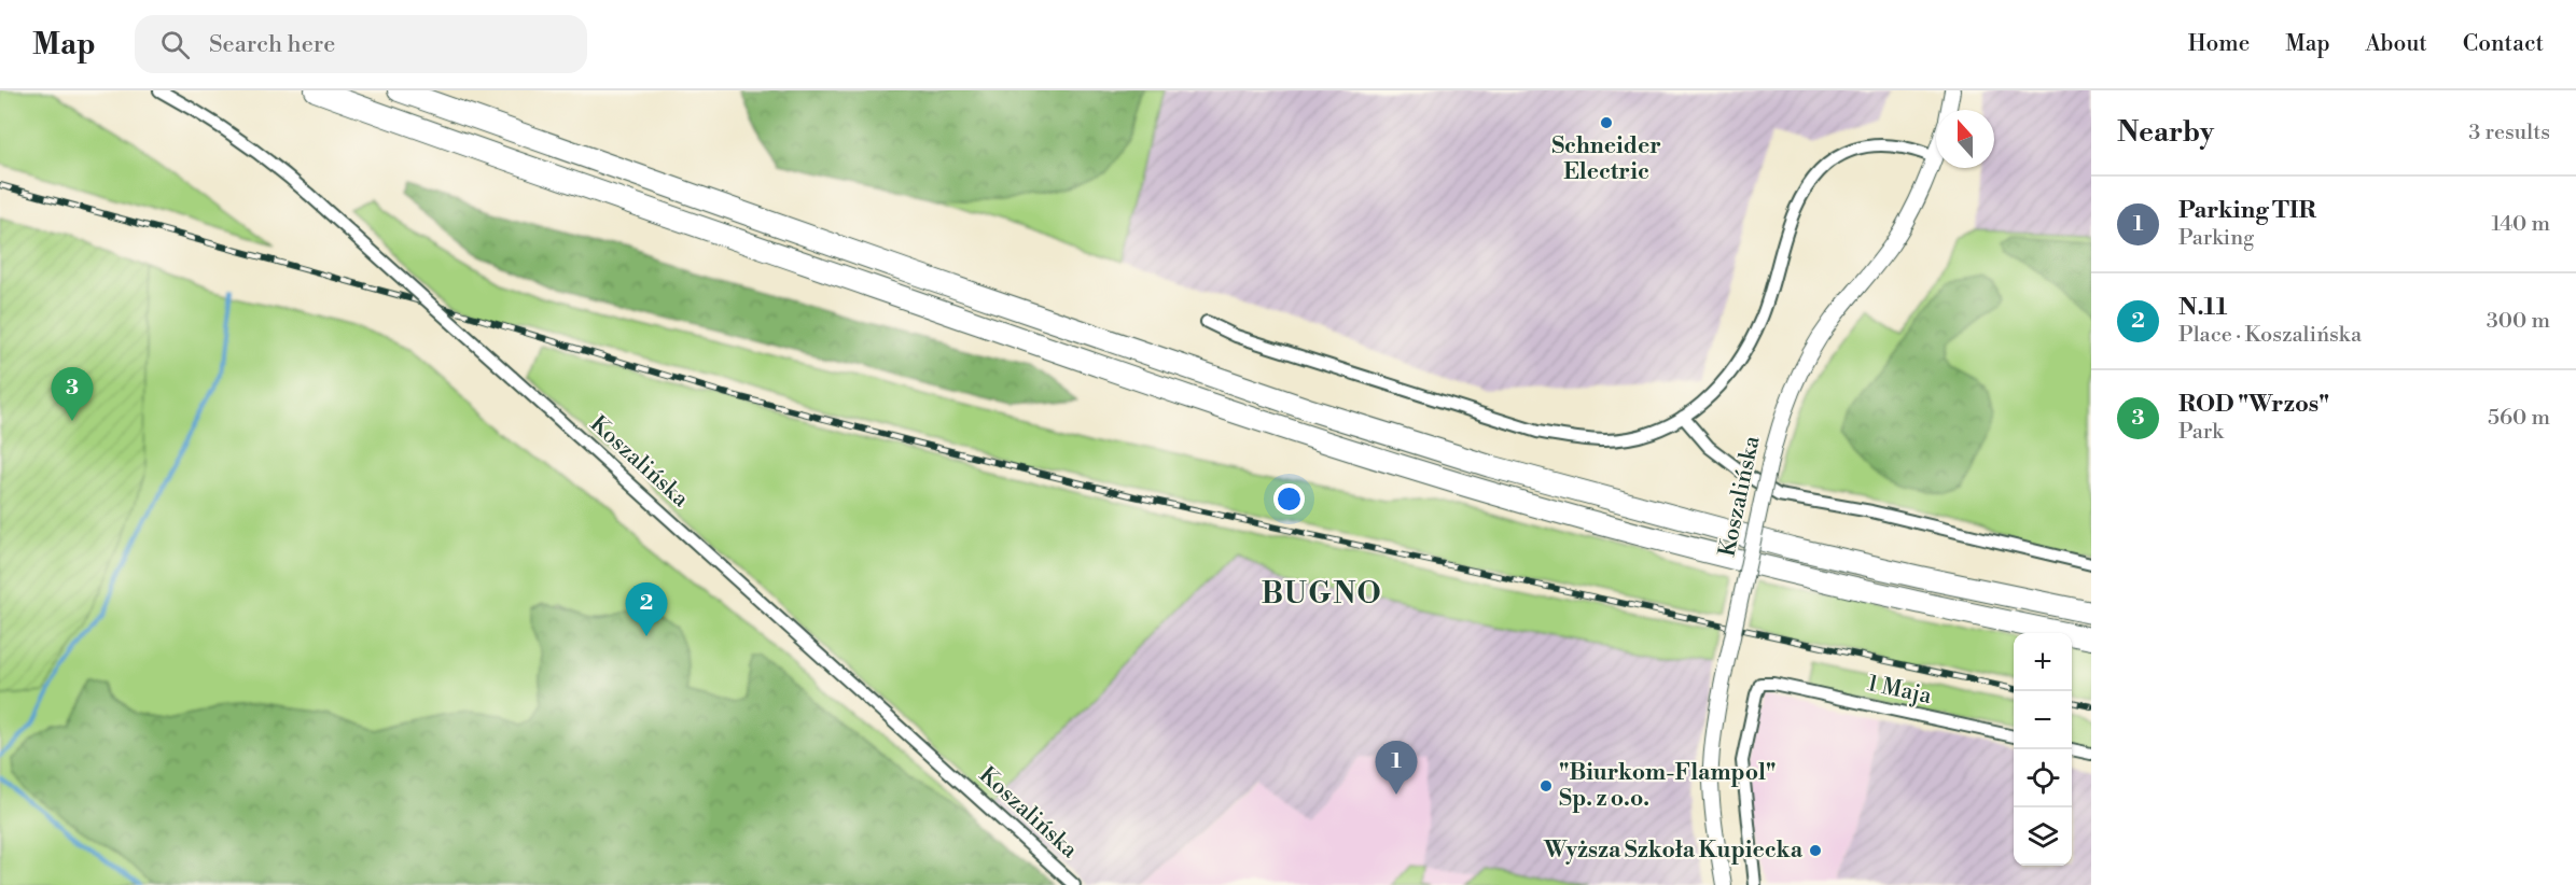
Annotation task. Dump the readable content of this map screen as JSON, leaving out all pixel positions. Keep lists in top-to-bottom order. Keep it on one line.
{"streets":{"street":["Koszalińska","1 Maja"]},"districts":["BUGNO"],"places":["Schneider Electric","\"Biurkom-Flampol\" Sp. z o.o.","Wyższa Szkoła Kupiecka"],"north":"top","page":{"header":"Map","search":"Search here","nav":["Home","Map","About","Contact"],"heading":["Nearby","3 results"],"list":[{"mark":"1","name":"Parking TIR","note":"Parking","value":"140 m"},{"mark":"2","name":"N.11","note":"Place · Koszalińska","value":"300 m"},{"mark":"3","name":"ROD \"Wrzos\"","note":"Park","value":"560 m"}],"pins":["3","2","1"],"map_buttons":["+","−"]}}
